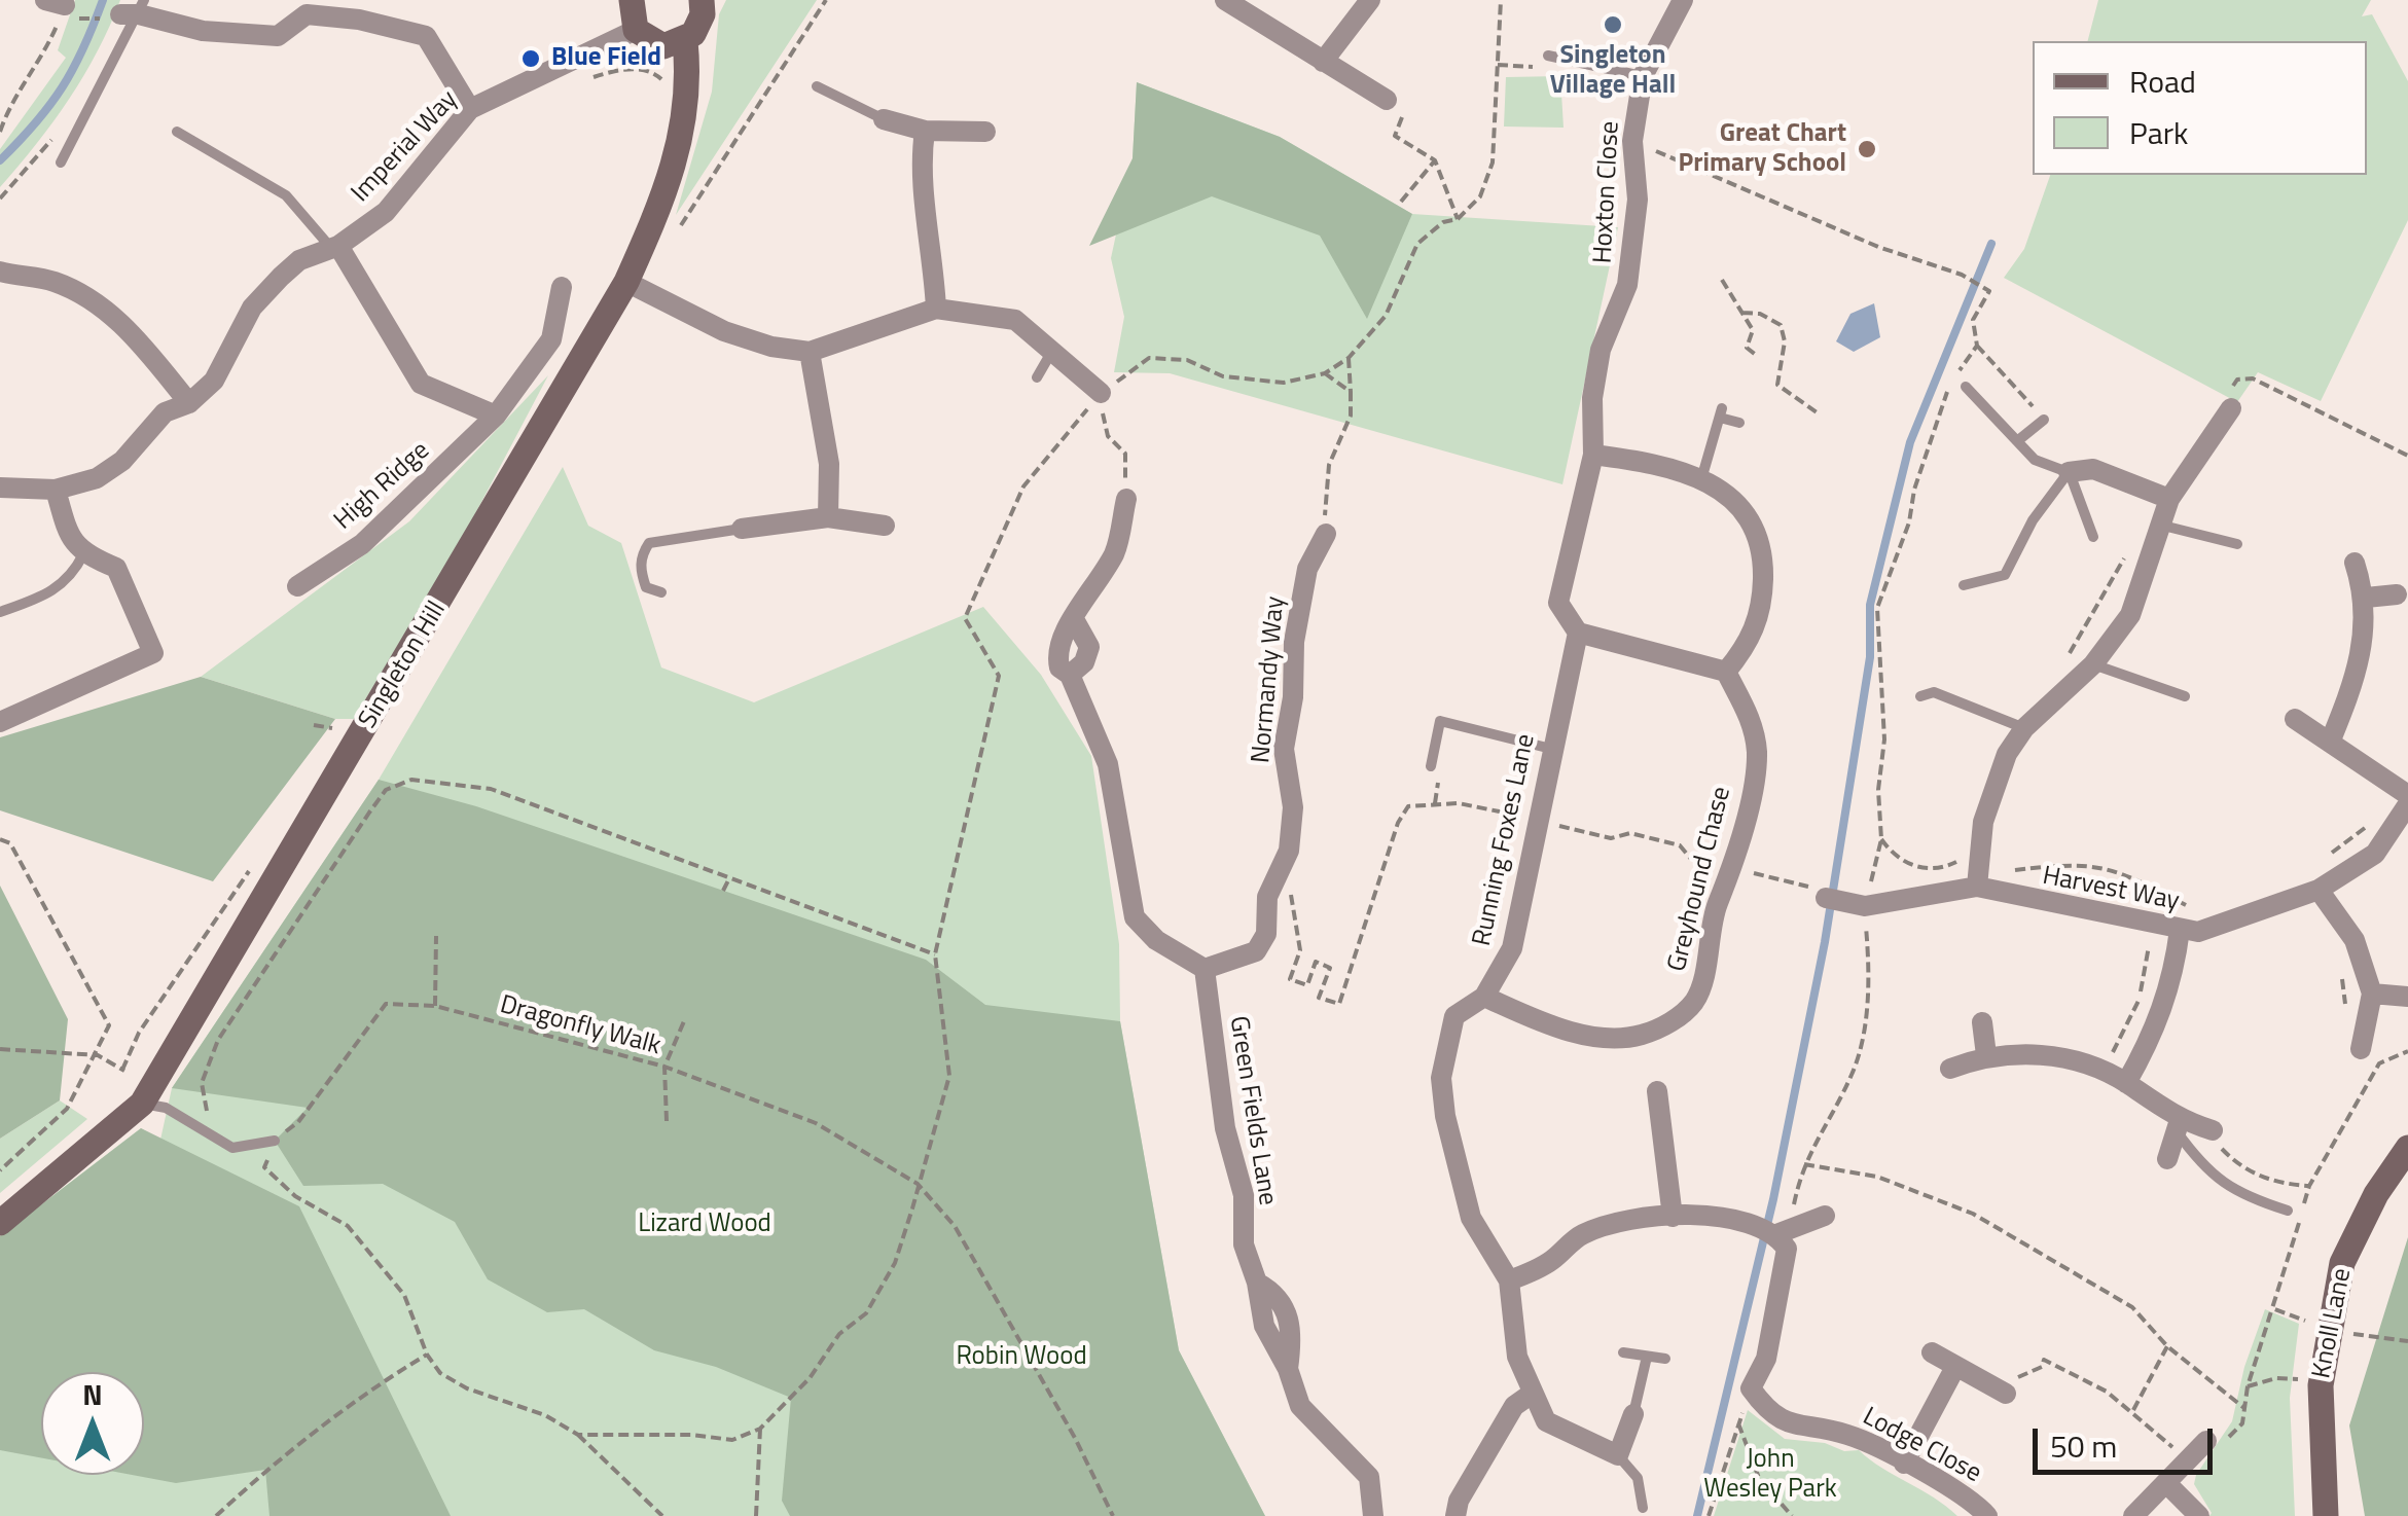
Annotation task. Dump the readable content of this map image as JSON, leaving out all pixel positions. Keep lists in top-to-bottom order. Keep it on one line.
{"streets":{"street":["Imperial Way","Hoxton Close","High Ridge","Singleton Hill","Normandy Way","Running Foxes Lane","Greyhound Chase","Harvest Way","Green Fields Lane","Knoll Lane","Lodge Close"],"path":["Dragonfly Walk"]},"crossings":[["Hoxton Close","Running Foxes Lane"],["Hoxton Close","Greyhound Chase"],["Normandy Way","Green Fields Lane"],["Running Foxes Lane","Greyhound Chase"]],"parks":["Lizard Wood","Robin Wood","John Wesley Park"],"places":["Singleton Village Hall","Blue Field","Great Chart Primary School"],"legend":["Road","Park"],"scale_bar":"50 m","north":"top"}
